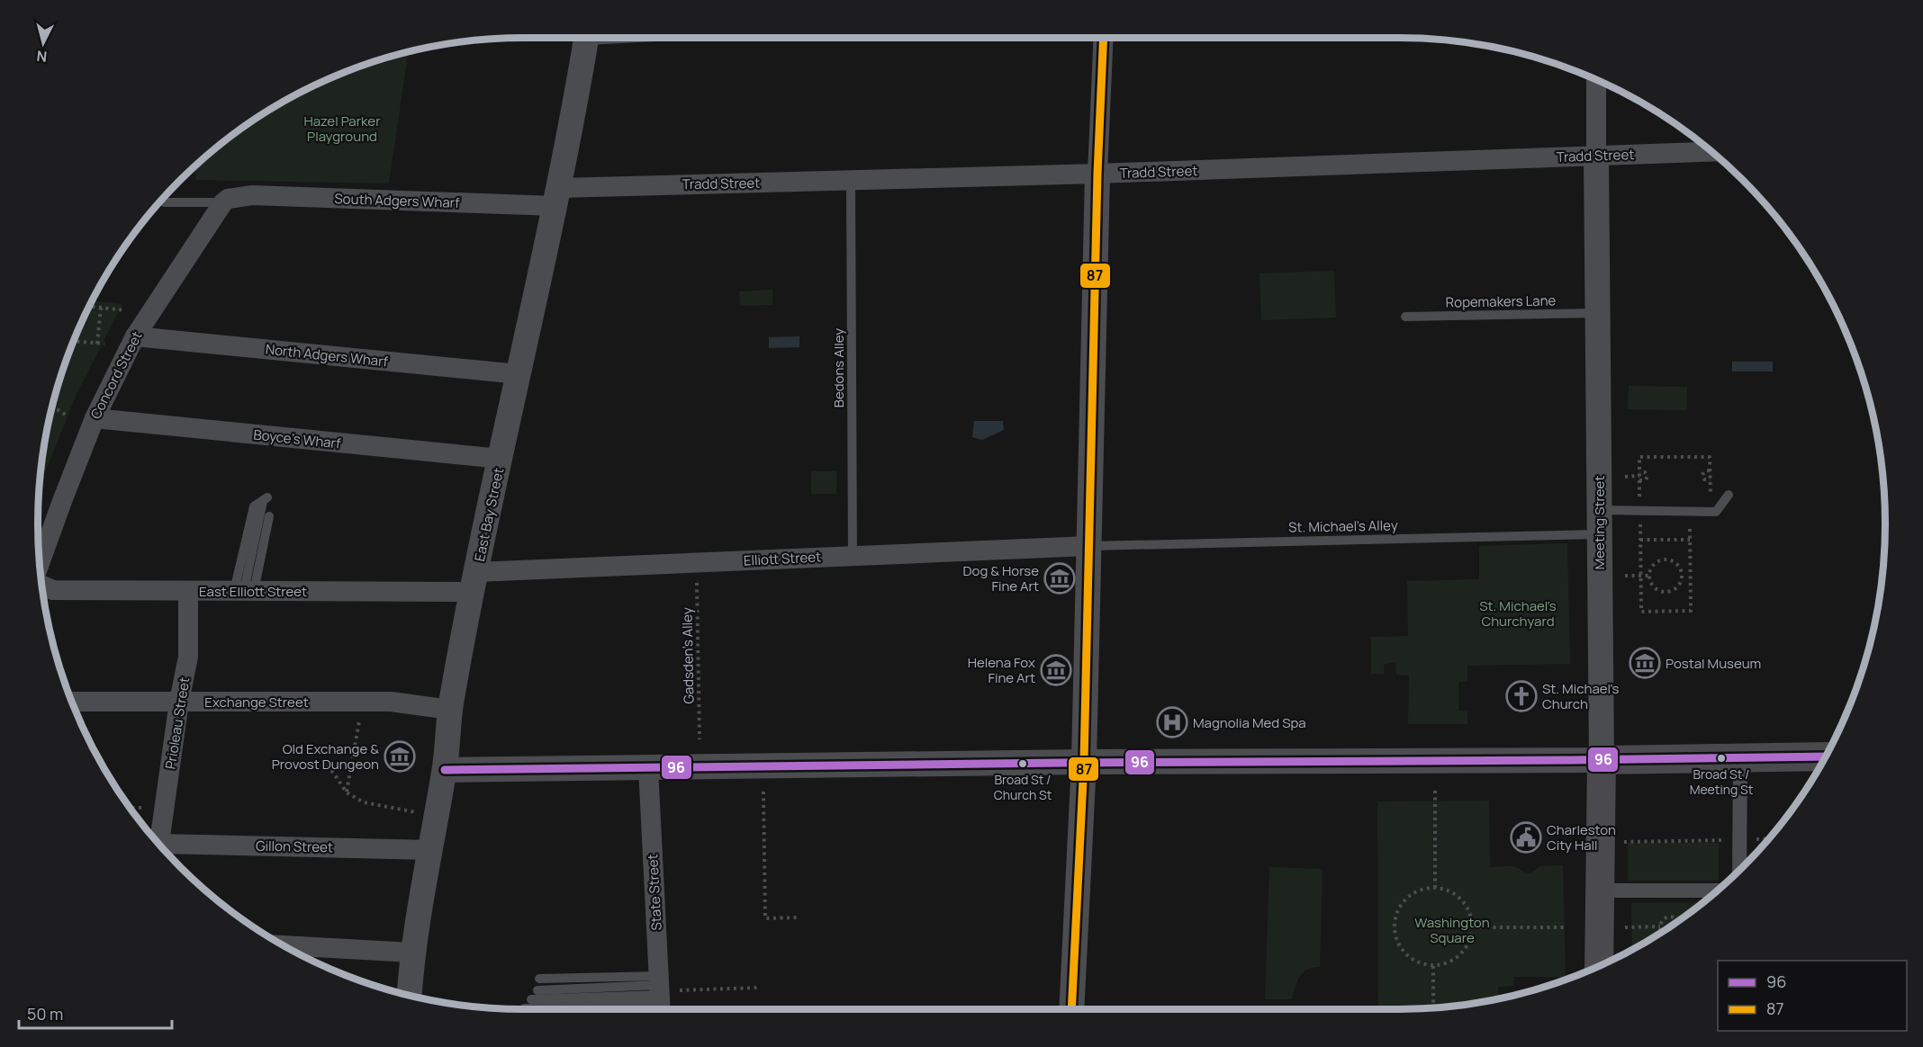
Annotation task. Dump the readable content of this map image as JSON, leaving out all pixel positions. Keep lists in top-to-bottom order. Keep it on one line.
{"streets":{"main road":["Meeting Street"],"street":["Tradd Street","South Adgers Wharf","North Adgers Wharf","Concord Street","Boyce's Wharf","East Bay Street","Elliott Street","East Elliott Street","Exchange Street","Prioleau Street","Gillon Street","State Street"],"lane":["Ropemakers Lane","Bedons Alley","St. Michael's Alley"],"path":["Gadsden's Alley"]},"crossings":[["Tradd Street","South Adgers Wharf"],["Tradd Street","Bedons Alley"],["Tradd Street","East Bay Street"],["Tradd Street","Meeting Street"],["South Adgers Wharf","Concord Street"],["South Adgers Wharf","East Bay Street"],["Ropemakers Lane","Meeting Street"],["North Adgers Wharf","Concord Street"],["North Adgers Wharf","East Bay Street"],["Bedons Alley","Elliott Street"],["Concord Street","Boyce's Wharf"],["Boyce's Wharf","East Bay Street"],["East Bay Street","Elliott Street"],["East Bay Street","East Elliott Street"],["East Bay Street","Exchange Street"],["East Bay Street","Gillon Street"],["Meeting Street","St. Michael's Alley"],["St. Michael's Alley","Elliott Street"],["Elliott Street","East Elliott Street"],["East Elliott Street","Prioleau Street"],["Exchange Street","Prioleau Street"]],"parks":["Hazel Parker Playground","St. Michael's Churchyard","Washington Square"],"places":{"museum":["Dog & Horse Fine Art","Postal Museum","Helena Fox Fine Art","Old Exchange & Provost Dungeon"],"church":["St. Michael's Church"],"hospital":["Magnolia Med Spa"],"other":["Broad St / Meeting St","Broad St / Church St"],"public building":["Charleston City Hall"]},"lines":["transit line 87","transit line 96"],"legend":["96","87"],"scale_bar":"50 m","north":"bottom"}
